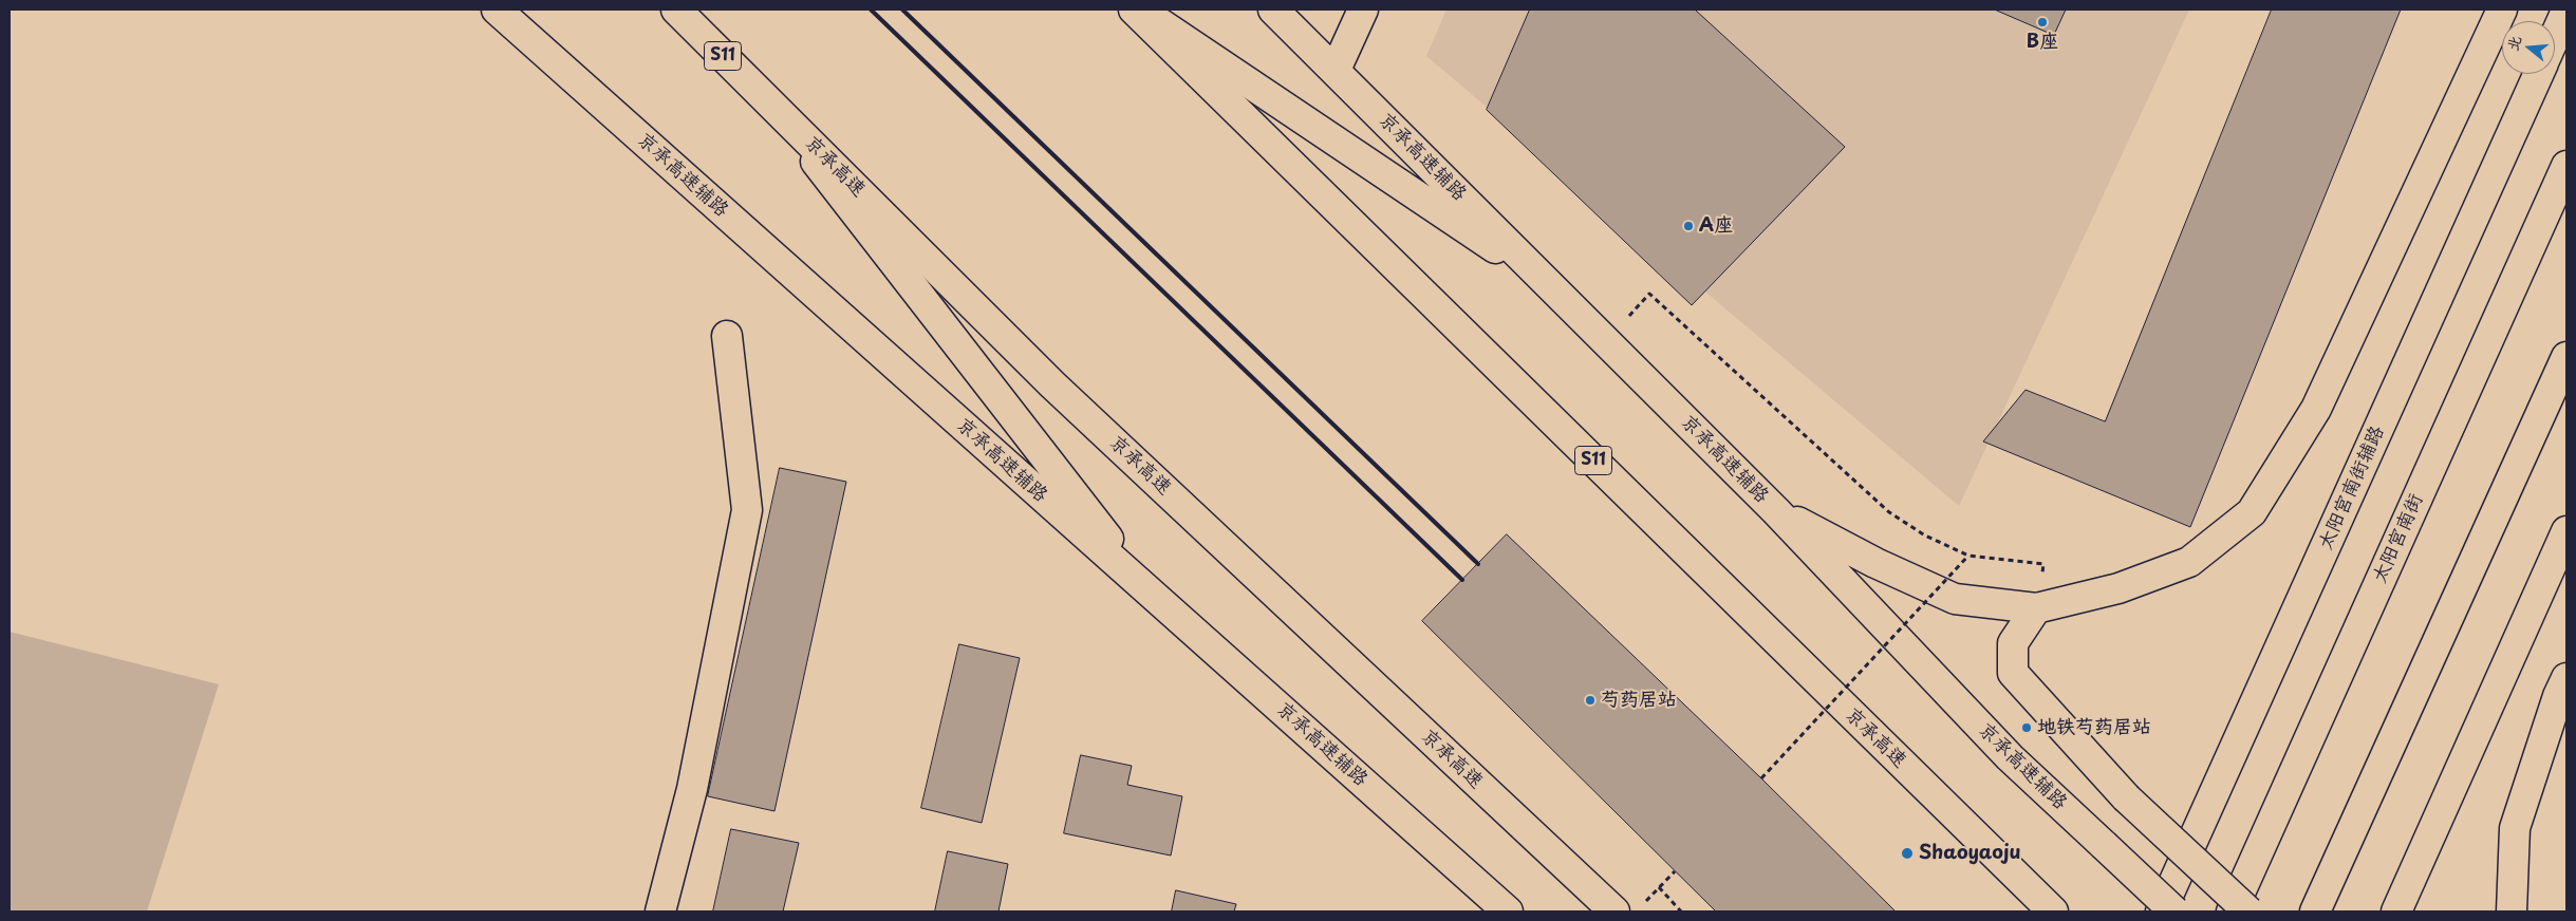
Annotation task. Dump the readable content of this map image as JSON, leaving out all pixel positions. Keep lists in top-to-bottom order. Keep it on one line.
{"streets":{"main road":["S11","京承高速辅路","京承高速","太阳宫南街辅路","太阳宫南街"]},"places":["B座","A座","芍药居站","地铁芍药居站","Shaoyaoju"],"north":"left"}
